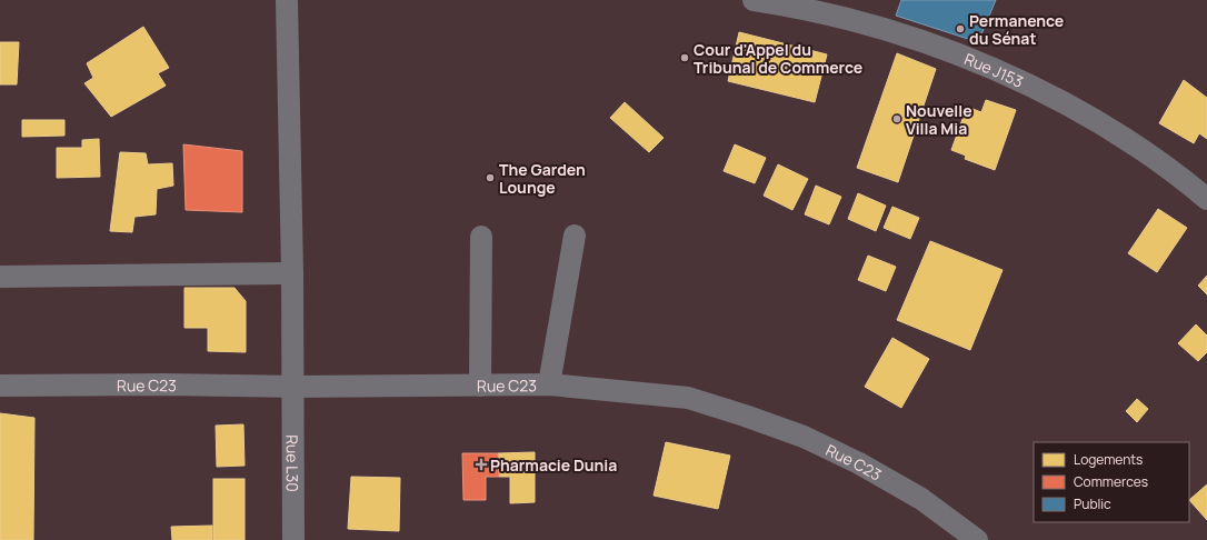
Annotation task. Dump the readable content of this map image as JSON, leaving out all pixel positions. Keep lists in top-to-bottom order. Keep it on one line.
{"streets":{"street":["Rue J153","Rue C23","Rue L30"]},"crossings":[["Rue C23","Rue L30"]],"places":{"other":["Permanence du Sénat","Cour d'Appel du Tribunal de Commerce","Nouvelle Villa Mia","The Garden Lounge"],"health":["Pharmacie Dunia"]},"legend":["Logements","Commerces","Public"]}
